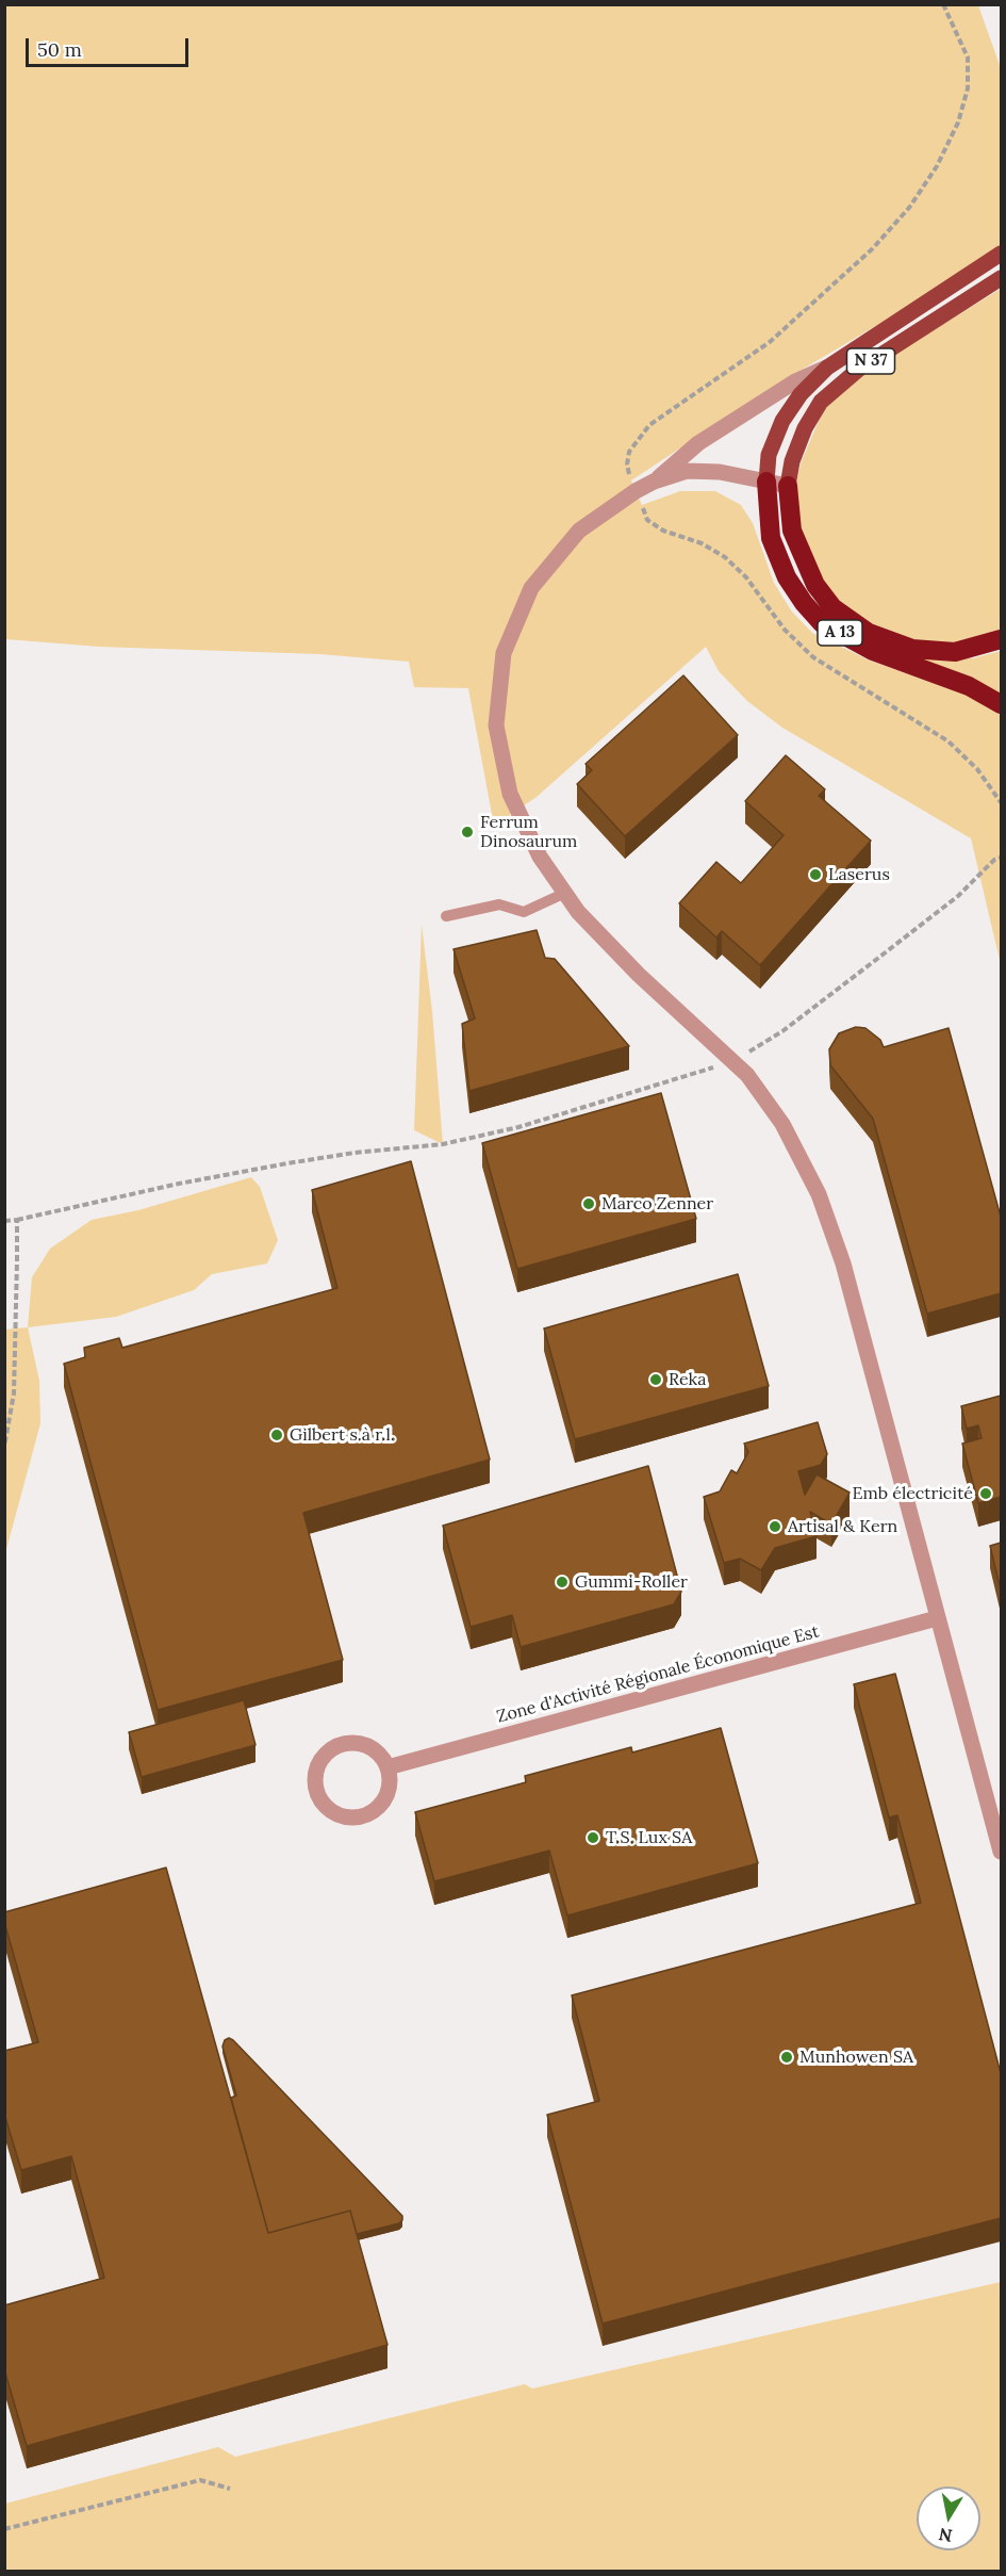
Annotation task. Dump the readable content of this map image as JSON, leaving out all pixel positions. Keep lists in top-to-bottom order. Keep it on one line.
{"streets":{"highway":["A 13"],"main road":["N 37"],"street":["Zone d'Activité Régionale Économique Est"]},"crossings":[["N 37","A 13"]],"places":["Ferrum Dinosaurum","Laserus","Marco Zenner","Reka","Gilbert s.à r.l.","Emb électricité","Artisal & Kern","Gummi-Roller","T.S. Lux SA","Munhowen SA"],"scale_bar":"50 m","north":"bottom"}
